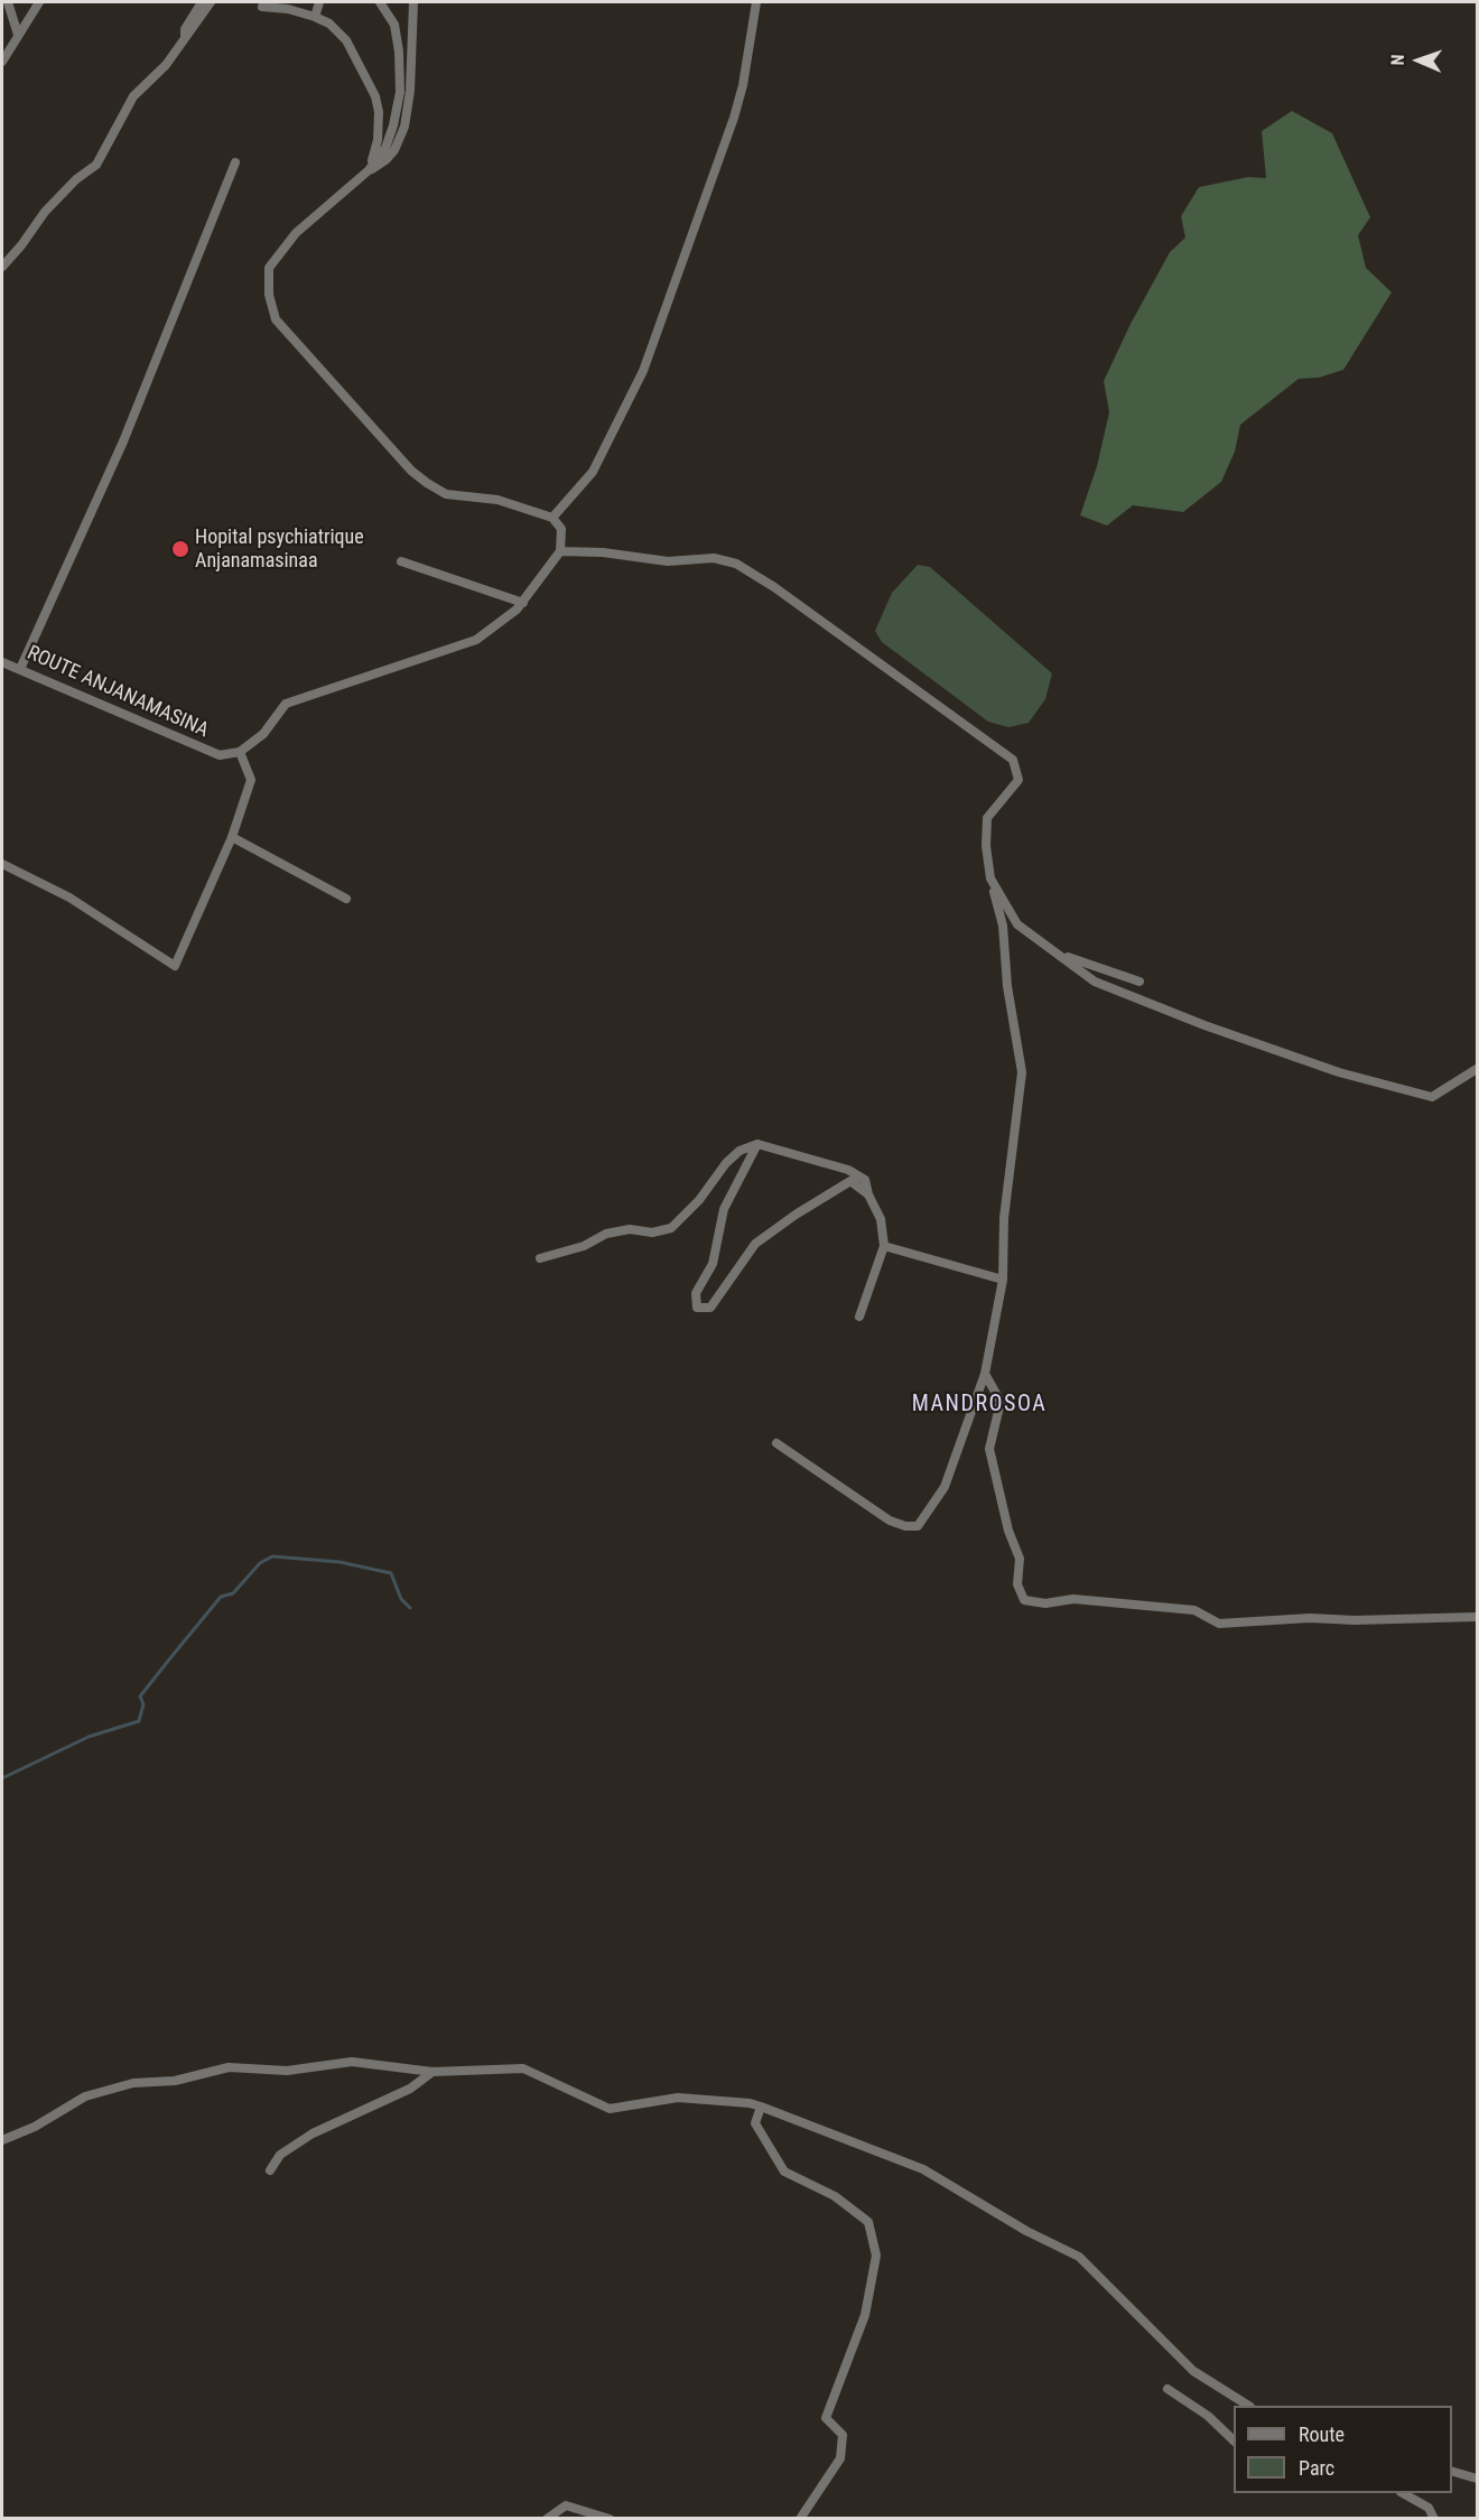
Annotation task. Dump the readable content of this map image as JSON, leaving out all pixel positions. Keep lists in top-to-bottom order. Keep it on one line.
{"streets":{"street":["ROUTE ANJANAMASINA"]},"districts":["MANDROSOA"],"places":["Hopital psychiatrique Anjanamasinaa"],"legend":["Route","Parc"],"north":"left"}
